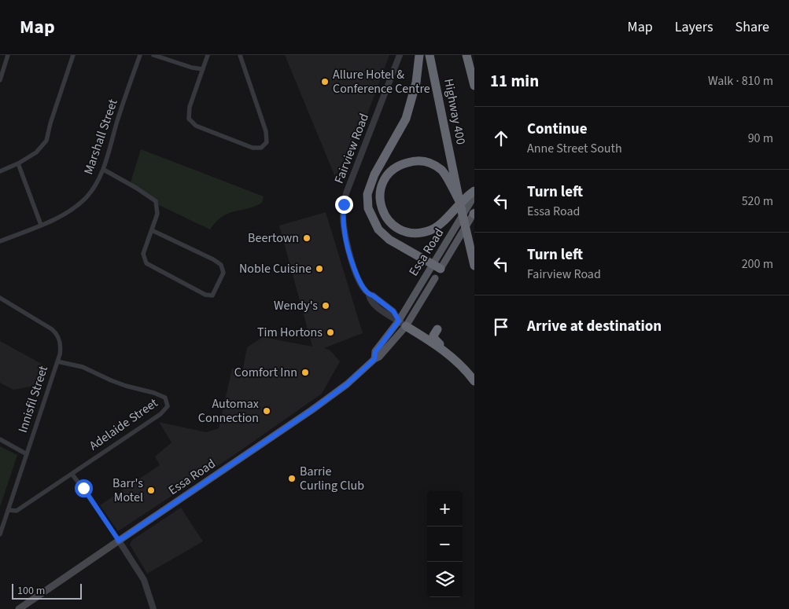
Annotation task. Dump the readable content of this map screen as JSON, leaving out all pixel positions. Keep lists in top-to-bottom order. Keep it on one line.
{"streets":{"highway":["Highway 400"],"main road":["Essa Road"],"street":["Marshall Street","Fairview Road","Innisfil Street","Adelaide Street"]},"crossings":[["Fairview Road","Essa Road"],["Innisfil Street","Adelaide Street"]],"places":["Allure Hotel & Conference Centre","Beertown","Noble Cuisine","Wendy's","Tim Hortons","Comfort Inn","Automax Connection","Barrie Curling Club","Barr's Motel"],"scale_bar":"100 m","page":{"header":"Map","nav":["Map","Layers","Share"],"heading":["11 min","Walk · 810 m"],"list":[["Continue","Anne Street South","90 m"],["Turn left","Essa Road","520 m"],["Turn left","Fairview Road","200 m"],"Arrive at destination"],"map_buttons":["+","−"],"scale":"100 m"}}
